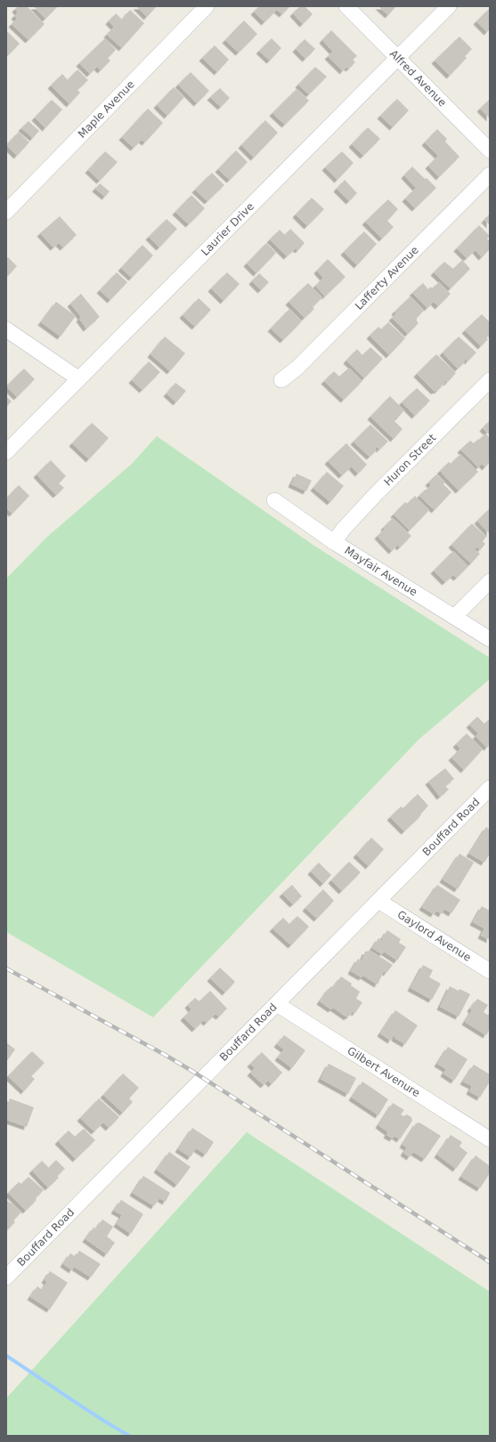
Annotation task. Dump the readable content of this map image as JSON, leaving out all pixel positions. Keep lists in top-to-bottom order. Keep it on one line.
{"streets":{"street":["Alfred Avenue","Maple Avenue","Laurier Drive","Lafferty Avenue","Huron Street","Mayfair Avenue","Bouffard Road","Gaylord Avenue","Gilbert Avenure"]},"crossings":[["Alfred Avenue","Laurier Drive"],["Huron Street","Mayfair Avenue"],["Bouffard Road","Gaylord Avenue"],["Bouffard Road","Gilbert Avenure"]]}
